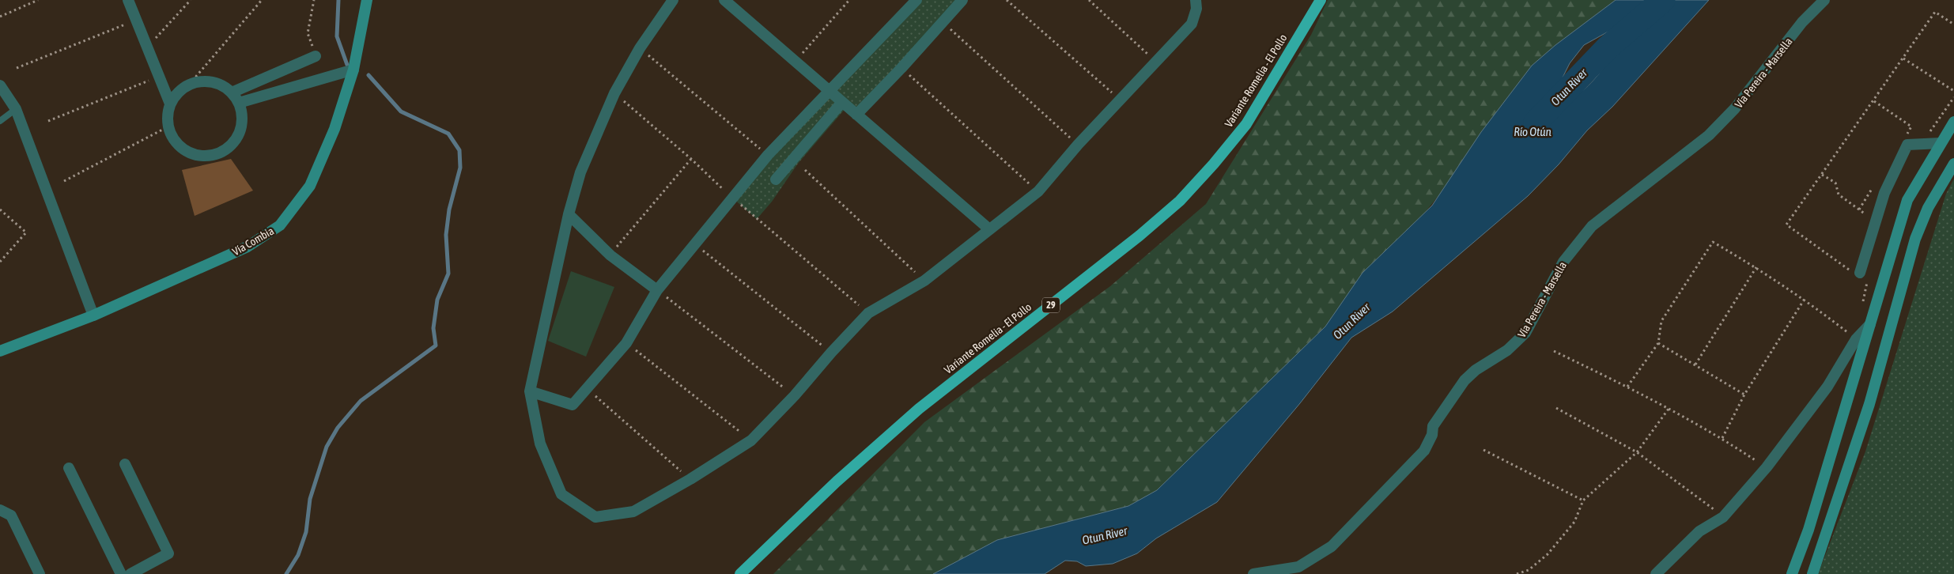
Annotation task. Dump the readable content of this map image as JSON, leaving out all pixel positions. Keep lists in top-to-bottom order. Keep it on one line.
{"streets":{"highway":["Variante Romelia - El Pollo","29"],"main road":["Vía Combia"],"street":["Vía Pereira - Marsella"]},"water":["Otun River","Río Otún"]}
